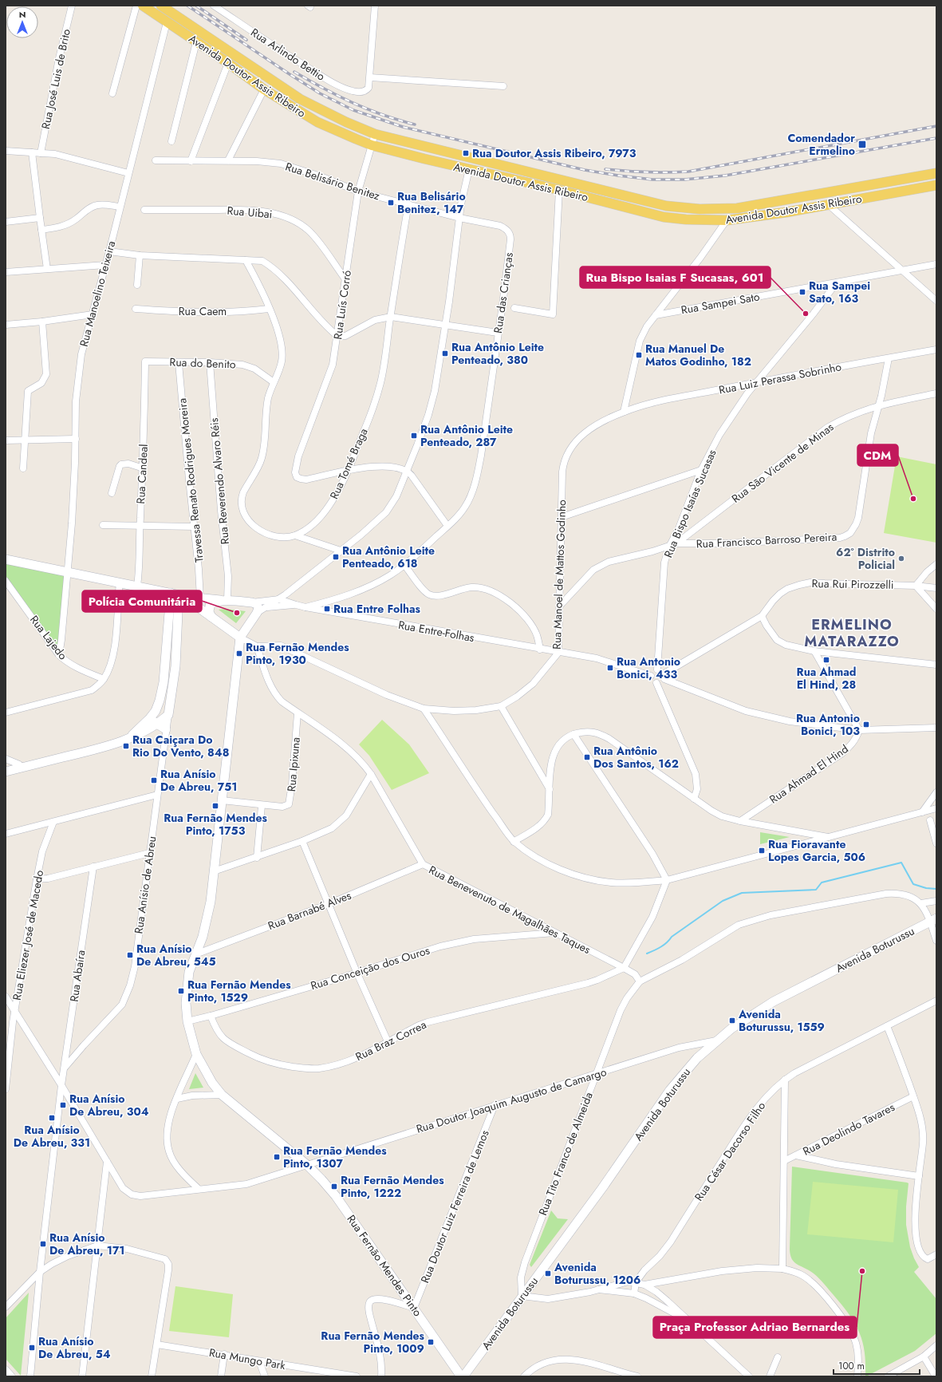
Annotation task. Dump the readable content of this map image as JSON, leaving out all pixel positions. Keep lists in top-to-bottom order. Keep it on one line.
{"streets":{"main road":["Avenida Doutor Assis Ribeiro"],"street":["Rua Arlindo Bettio","Rua José Luis de Brito","Rua Belisário Benitez","Rua Uibai","Rua das Crianças","Rua Manoelino Teixeira","Rua Sampei Sato","Rua Luís Corró","Rua Caem","Rua do Benito","Rua Luiz Perassa Sobrinho","Rua São Vicente de Minas","Rua Tomé Braga","Rua Candeal","Travessa Renato Rodrigues Moreira","Rua Reverendo Alvaro Réis","Rua Bispo Isaías Sucasas","Rua Francisco Barroso Pereira","Rua Manoel de Mattos Godinho","Rua Rui Pirozzelli","Rua Entre-Folhas","Rua Lajedo","Rua Ipixuna","Rua Ahmad El Hind","Rua Anísio de Abreu","Rua Benevenuto de Magalhães Taques","Rua Barnabé Alves","Rua Eliezer José de Macedo","Avenida Boturussu","Rua Conceição dos Ouros","Rua Abaíra","Rua Braz Correa","Rua Doutor Joaquim Augusto de Camargo","Rua Deolindo Tavares","Rua César Dacorso Filho","Rua Tito Franco de Almeida","Rua Doutor Luiz Ferreira de Lemos","Rua Fernão Mendes Pinto","Rua Mungo Park"]},"crossings":[["Avenida Doutor Assis Ribeiro","Rua Manoelino Teixeira"],["Avenida Doutor Assis Ribeiro","Rua Luís Corró"],["Rua Belisário Benitez","Rua das Crianças"],["Rua Belisário Benitez","Rua Luís Corró"],["Rua Belisário Benitez","Rua Tomé Braga"],["Rua Uibai","Rua Luís Corró"],["Rua das Crianças","Rua Entre-Folhas"],["Rua Manoelino Teixeira","Rua Lajedo"],["Rua Sampei Sato","Rua Bispo Isaías Sucasas"],["Rua Luís Corró","Rua Tomé Braga"],["Rua do Benito","Rua Candeal"],["Rua do Benito","Travessa Renato Rodrigues Moreira"],["Rua do Benito","Rua Reverendo Alvaro Réis"],["Rua Luiz Perassa Sobrinho","Rua Bispo Isaías Sucasas"],["Rua Luiz Perassa Sobrinho","Rua Francisco Barroso Pereira"],["Rua Luiz Perassa Sobrinho","Rua Manoel de Mattos Godinho"],["Rua São Vicente de Minas","Rua Bispo Isaías Sucasas"],["Rua São Vicente de Minas","Rua Francisco Barroso Pereira"],["Rua Bispo Isaías Sucasas","Rua Francisco Barroso Pereira"],["Rua Bispo Isaías Sucasas","Rua Entre-Folhas"],["Rua Francisco Barroso Pereira","Rua Manoel de Mattos Godinho"],["Rua Manoel de Mattos Godinho","Rua Entre-Folhas"],["Rua Manoel de Mattos Godinho","Rua Benevenuto de Magalhães Taques"],["Rua Manoel de Mattos Godinho","Rua Fernão Mendes Pinto"],["Rua Ipixuna","Rua Benevenuto de Magalhães Taques"],["Rua Ipixuna","Rua Fernão Mendes Pinto"],["Rua Anísio de Abreu","Rua Abaíra"],["Rua Benevenuto de Magalhães Taques","Rua Barnabé Alves"],["Rua Benevenuto de Magalhães Taques","Rua Conceição dos Ouros"],["Rua Benevenuto de Magalhães Taques","Rua Braz Correa"],["Rua Benevenuto de Magalhães Taques","Rua Tito Franco de Almeida"],["Rua Barnabé Alves","Rua Fernão Mendes Pinto"],["Rua Eliezer José de Macedo","Rua Doutor Joaquim Augusto de Camargo"],["Avenida Boturussu","Rua Doutor Joaquim Augusto de Camargo"],["Avenida Boturussu","Rua Tito Franco de Almeida"],["Rua Conceição dos Ouros","Rua Braz Correa"],["Rua Conceição dos Ouros","Rua Fernão Mendes Pinto"],["Rua Abaíra","Rua Doutor Joaquim Augusto de Camargo"],["Rua Doutor Joaquim Augusto de Camargo","Rua Tito Franco de Almeida"],["Rua Doutor Joaquim Augusto de Camargo","Rua Doutor Luiz Ferreira de Lemos"],["Rua Doutor Joaquim Augusto de Camargo","Rua Fernão Mendes Pinto"],["Rua Doutor Luiz Ferreira de Lemos","Rua Fernão Mendes Pinto"]],"districts":["ERMELINO MATARAZZO"],"places":{"transit":["Comendador Ermelino","Rua Doutor Assis Ribeiro, 7973","Rua Belisário Benitez, 147","Rua Sampei Sato, 163","Rua Antônio Leite Penteado, 380","Rua Manuel De Matos Godinho, 182","Rua Antônio Leite Penteado, 287","Rua Antônio Leite Penteado, 618","Rua Entre Folhas","Rua Fernão Mendes Pinto, 1930","Rua Ahmad El Hind, 28","Rua Antonio Bonici, 433","Rua Antonio Bonici, 103","Rua Caiçara Do Rio Do Vento, 848","Rua Antônio Dos Santos, 162","Rua Anísio De Abreu, 751","Rua Fernão Mendes Pinto, 1753","Rua Fioravante Lopes Garcia, 506","Rua Anísio De Abreu, 545","Rua Fernão Mendes Pinto, 1529","Avenida Boturussu, 1559","Rua Anísio De Abreu, 304","Rua Anísio De Abreu, 331","Rua Fernão Mendes Pinto, 1307","Rua Fernão Mendes Pinto, 1222","Rua Anísio De Abreu, 171","Avenida Boturussu, 1206","Rua Fernão Mendes Pinto, 1009","Rua Anísio De Abreu, 54"],"other":["Rua Bispo Isaias F Sucasas, 601","CDM","62º Distrito Policial","Polícia Comunitária","Praça Professor Adriao Bernardes"]},"scale_bar":"100 m","north":"top"}
